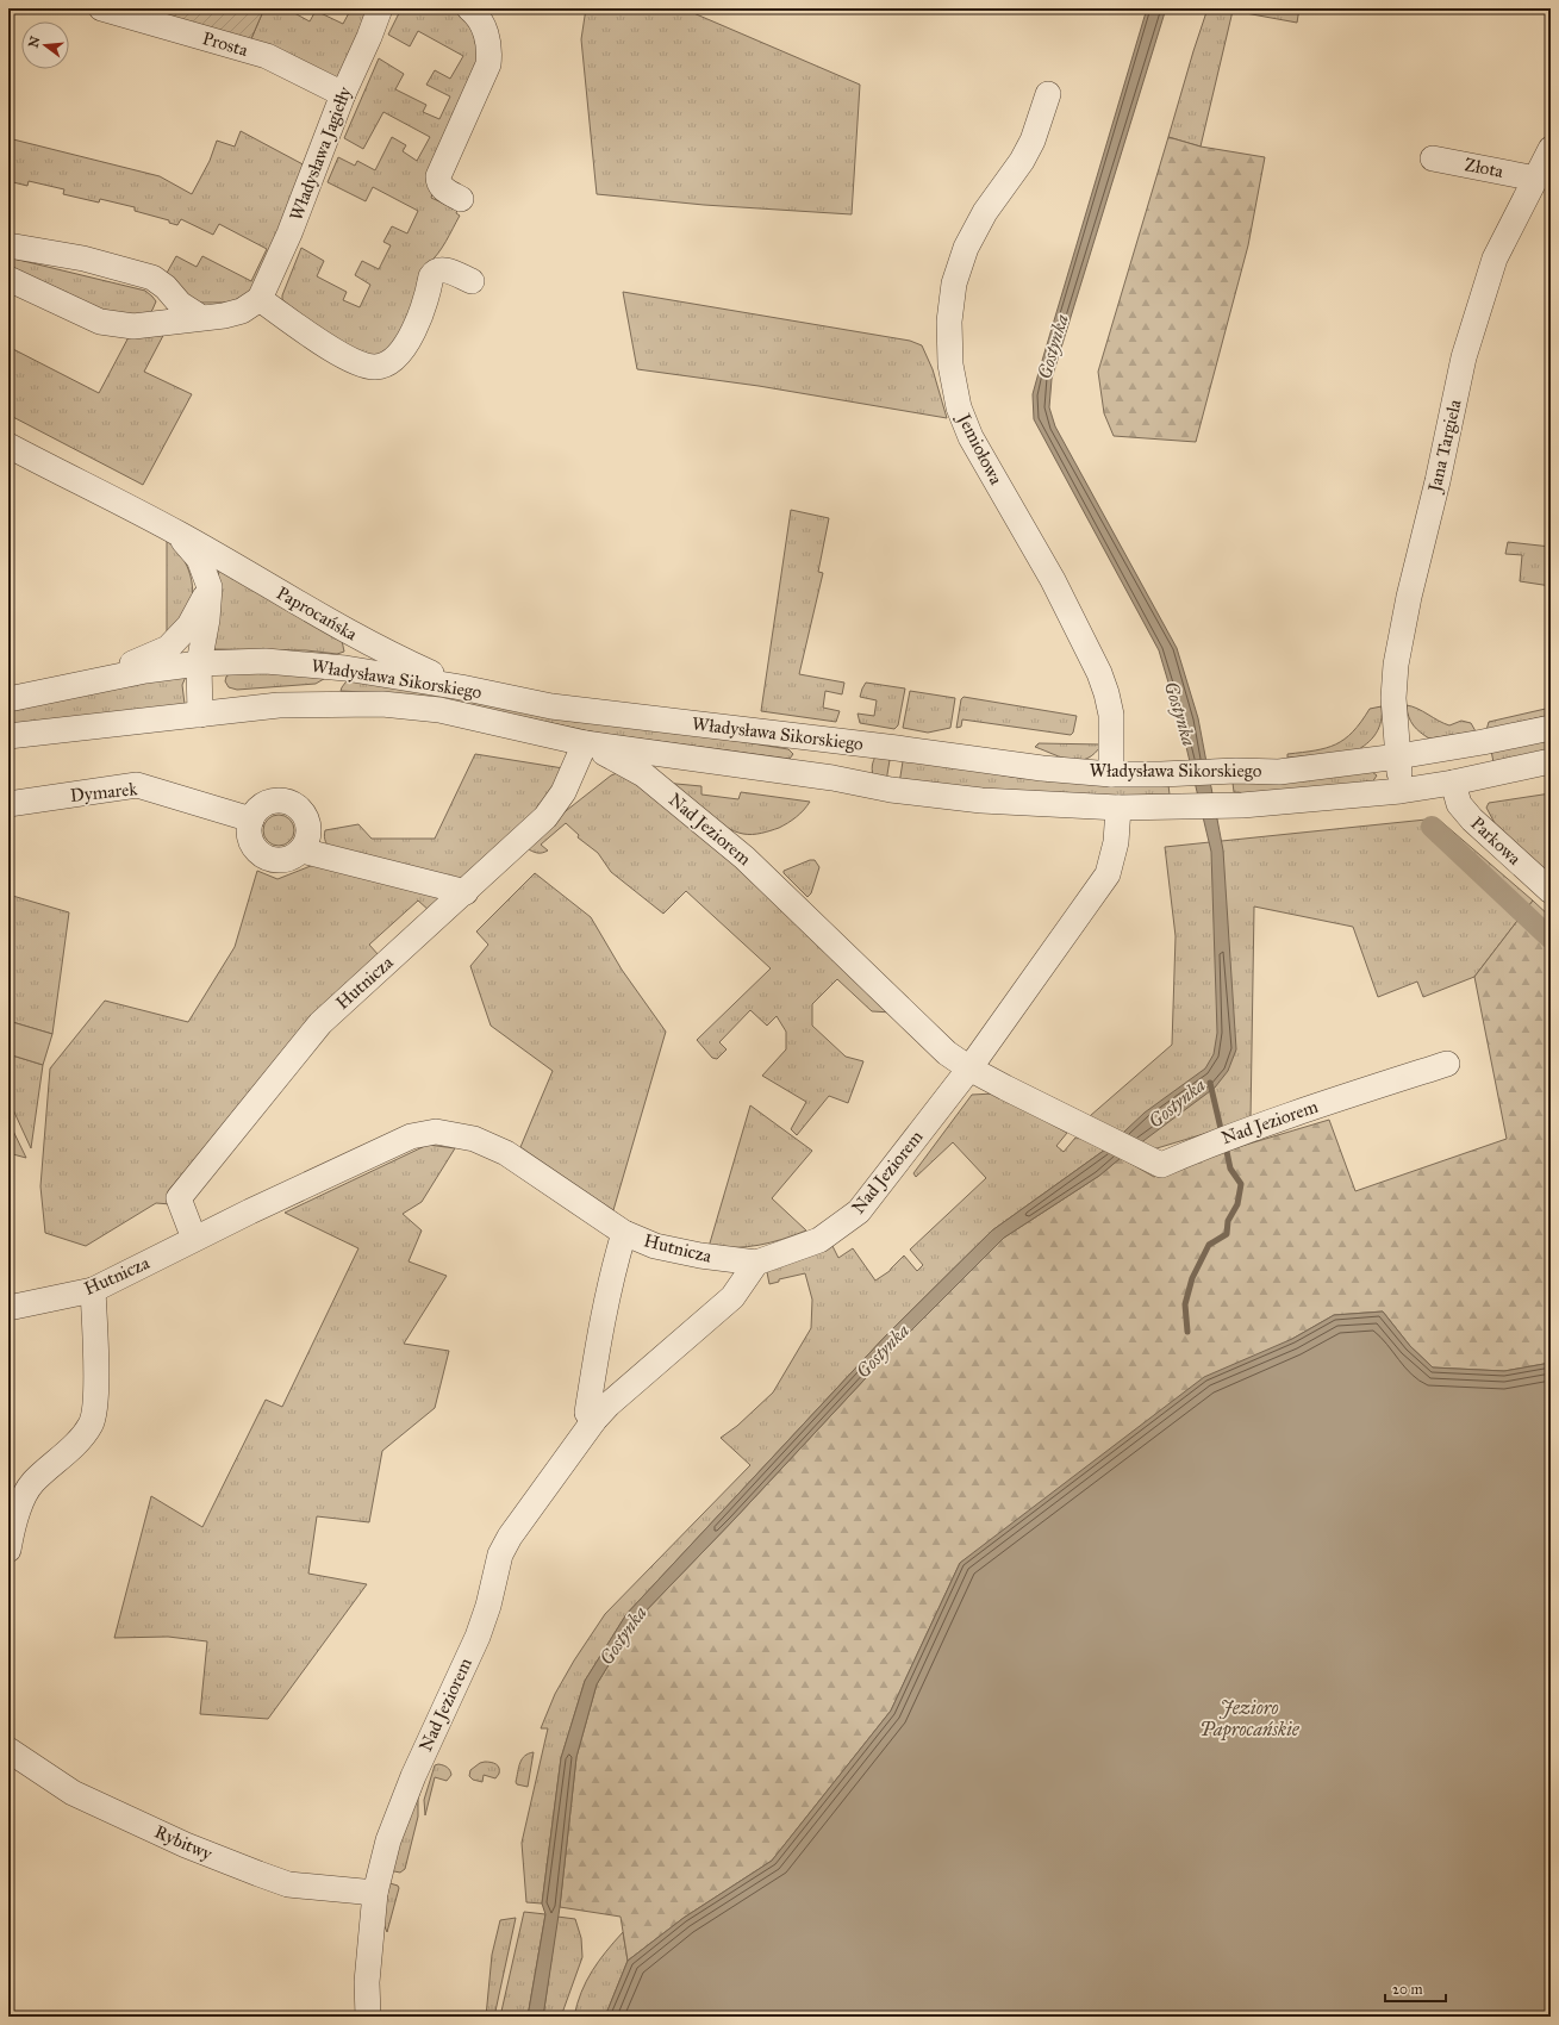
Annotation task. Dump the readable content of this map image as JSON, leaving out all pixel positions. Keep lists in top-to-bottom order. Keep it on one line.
{"streets":{"street":["Prosta","Władysława Jagiełły","Złota","Jana Targiela","Jemiołowa","Paprocańska","Władysława Sikorskiego","Dymarek","Nad Jeziorem","Parkowa","Hutnicza","Rybitwy"]},"crossings":[["Prosta","Władysława Jagiełły"],["Złota","Jana Targiela"],["Jana Targiela","Władysława Sikorskiego"],["Jemiołowa","Władysława Sikorskiego"],["Paprocańska","Władysława Sikorskiego"],["Władysława Sikorskiego","Nad Jeziorem"],["Władysława Sikorskiego","Parkowa"],["Władysława Sikorskiego","Hutnicza"],["Nad Jeziorem","Hutnicza"],["Nad Jeziorem","Rybitwy"]],"water":["Gostynka","Jezioro Paprocańskie"],"scale_bar":"20 m","north":"left"}
